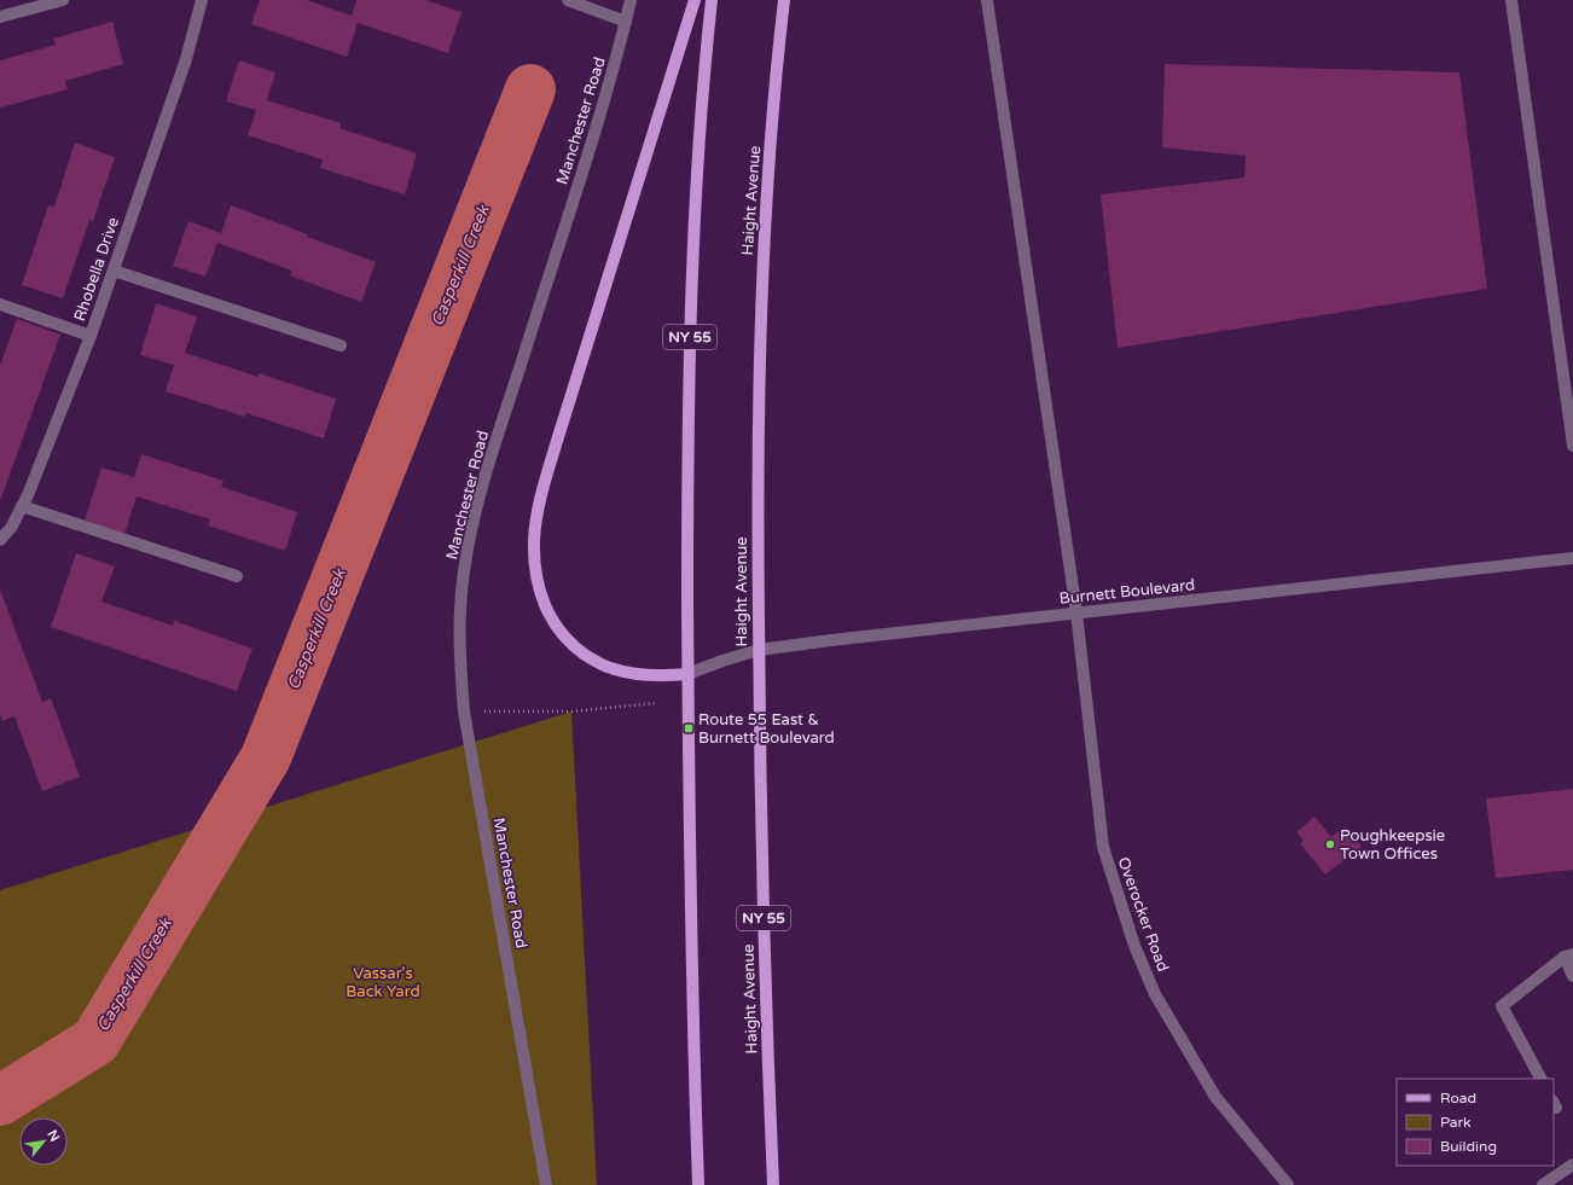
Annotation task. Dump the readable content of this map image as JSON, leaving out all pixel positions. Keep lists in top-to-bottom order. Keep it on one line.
{"streets":{"main road":["Haight Avenue","NY 55"],"street":["Manchester Road","Rhobella Drive","Burnett Boulevard","Overocker Road"]},"crossings":[["Haight Avenue","Burnett Boulevard"],["NY 55","Burnett Boulevard"],["Burnett Boulevard","Overocker Road"]],"water":["Casperkill Creek"],"parks":["Vassar's Back Yard"],"places":{"transit":["Route 55 East & Burnett Boulevard"],"other":["Poughkeepsie Town Offices"]},"legend":["Road","Park","Building"],"north":"top right"}
